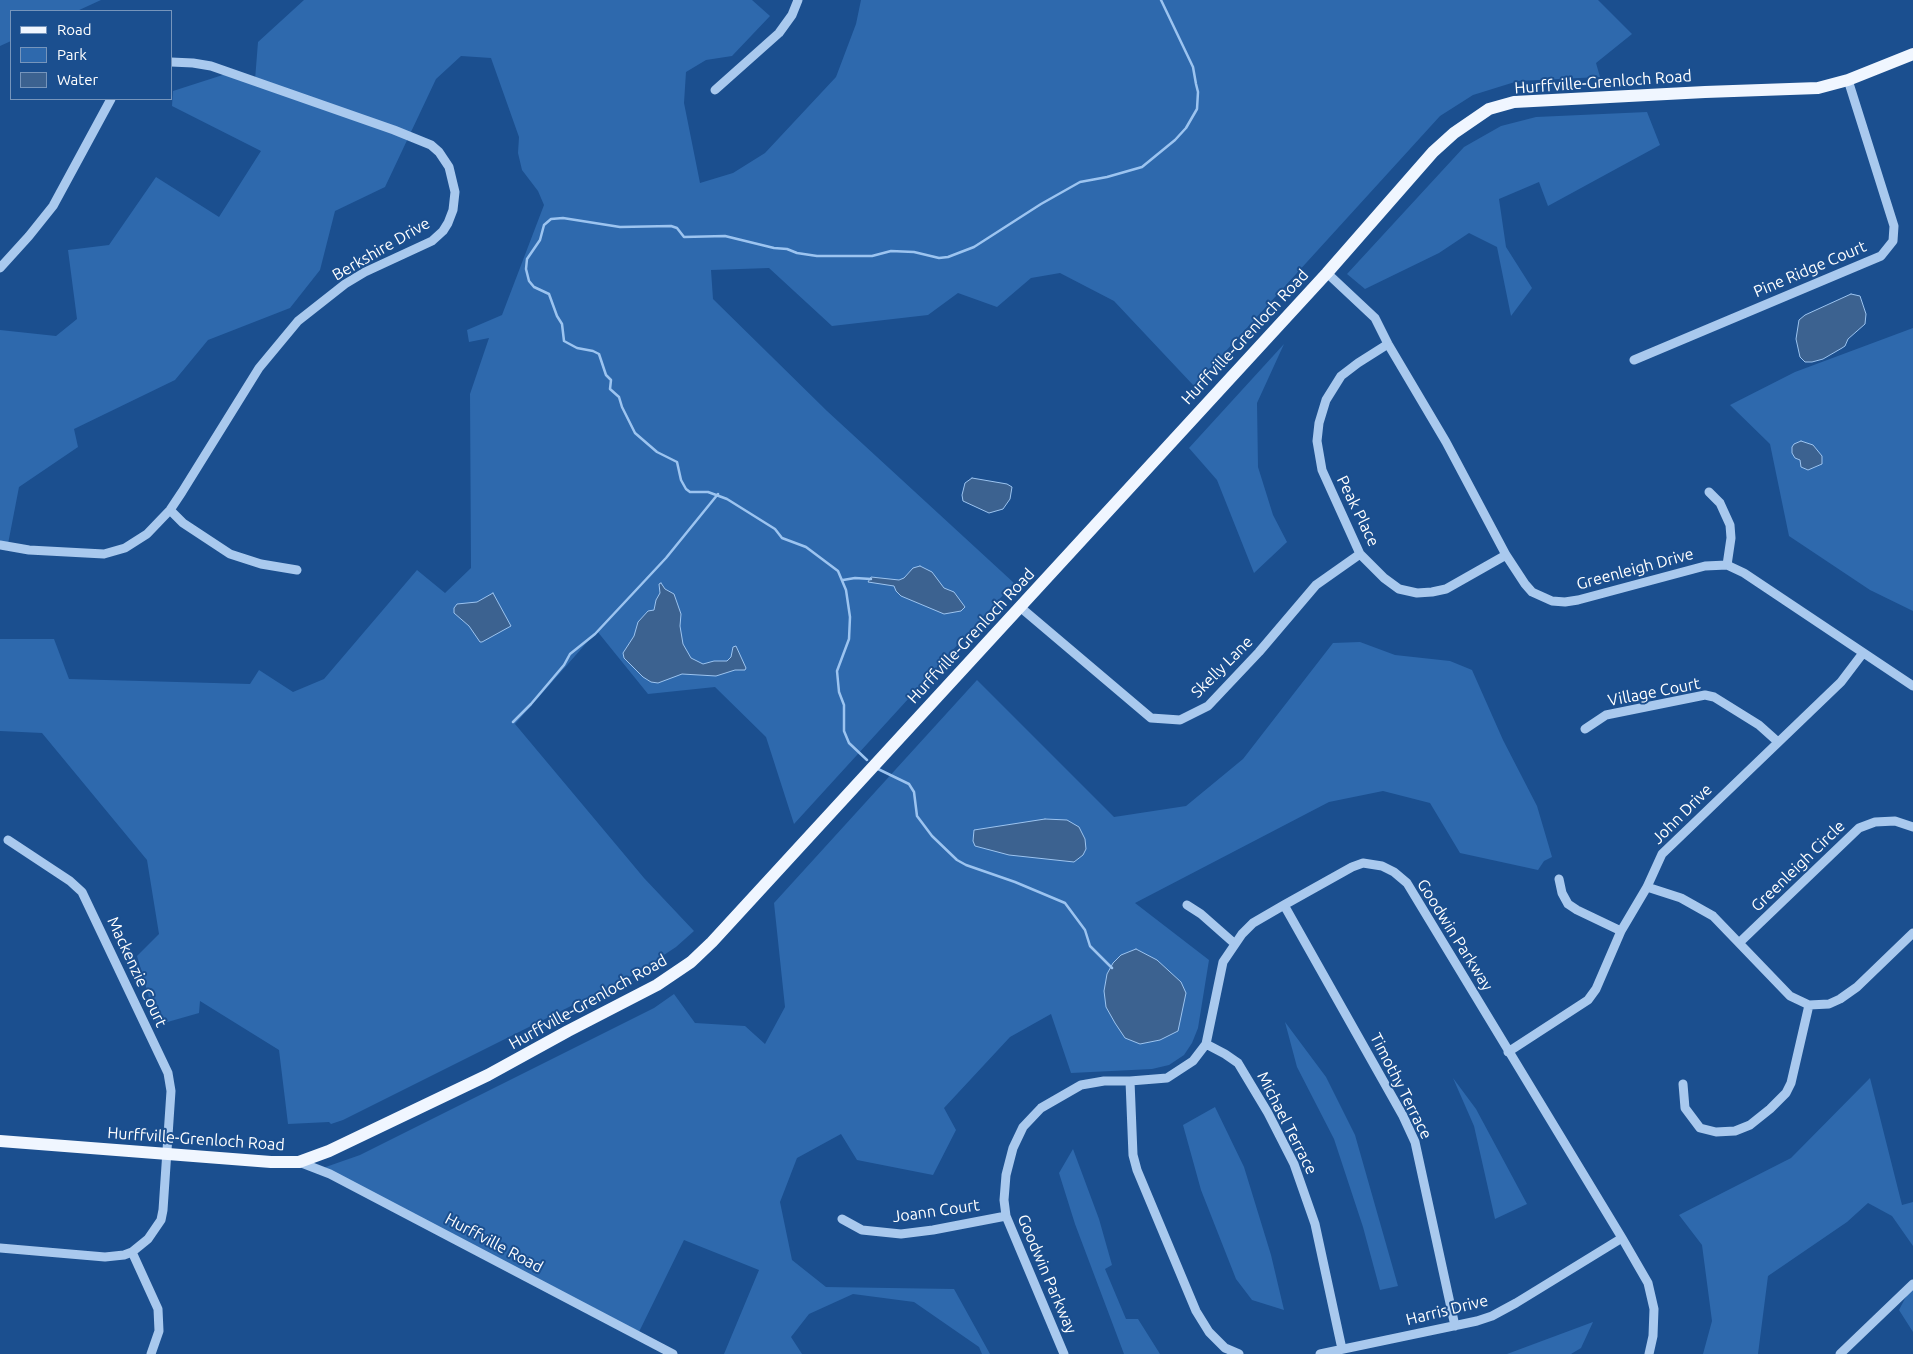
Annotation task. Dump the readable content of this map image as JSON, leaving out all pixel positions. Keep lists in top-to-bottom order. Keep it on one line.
{"streets":{"main road":["Hurffville-Grenloch Road"],"street":["Berkshire Drive","Pine Ridge Court","Peak Place","Greenleigh Drive","Skelly Lane","Village Court","John Drive","Greenleigh Circle","Goodwin Parkway","Mackenzie Court","Timothy Terrace","Michael Terrace","Joann Court","Hurffville Road","Harris Drive"]},"crossings":[["Hurffville-Grenloch Road","Pine Ridge Court"],["Hurffville-Grenloch Road","Greenleigh Drive"],["Hurffville-Grenloch Road","Skelly Lane"],["Hurffville-Grenloch Road","Mackenzie Court"],["Hurffville-Grenloch Road","Hurffville Road"],["Peak Place","Greenleigh Drive"],["Peak Place","Skelly Lane"],["Village Court","John Drive"],["John Drive","Goodwin Parkway"],["Goodwin Parkway","Timothy Terrace"],["Goodwin Parkway","Michael Terrace"],["Goodwin Parkway","Joann Court"],["Goodwin Parkway","Harris Drive"],["Timothy Terrace","Harris Drive"],["Michael Terrace","Harris Drive"]],"legend":["Road","Park","Water"]}
